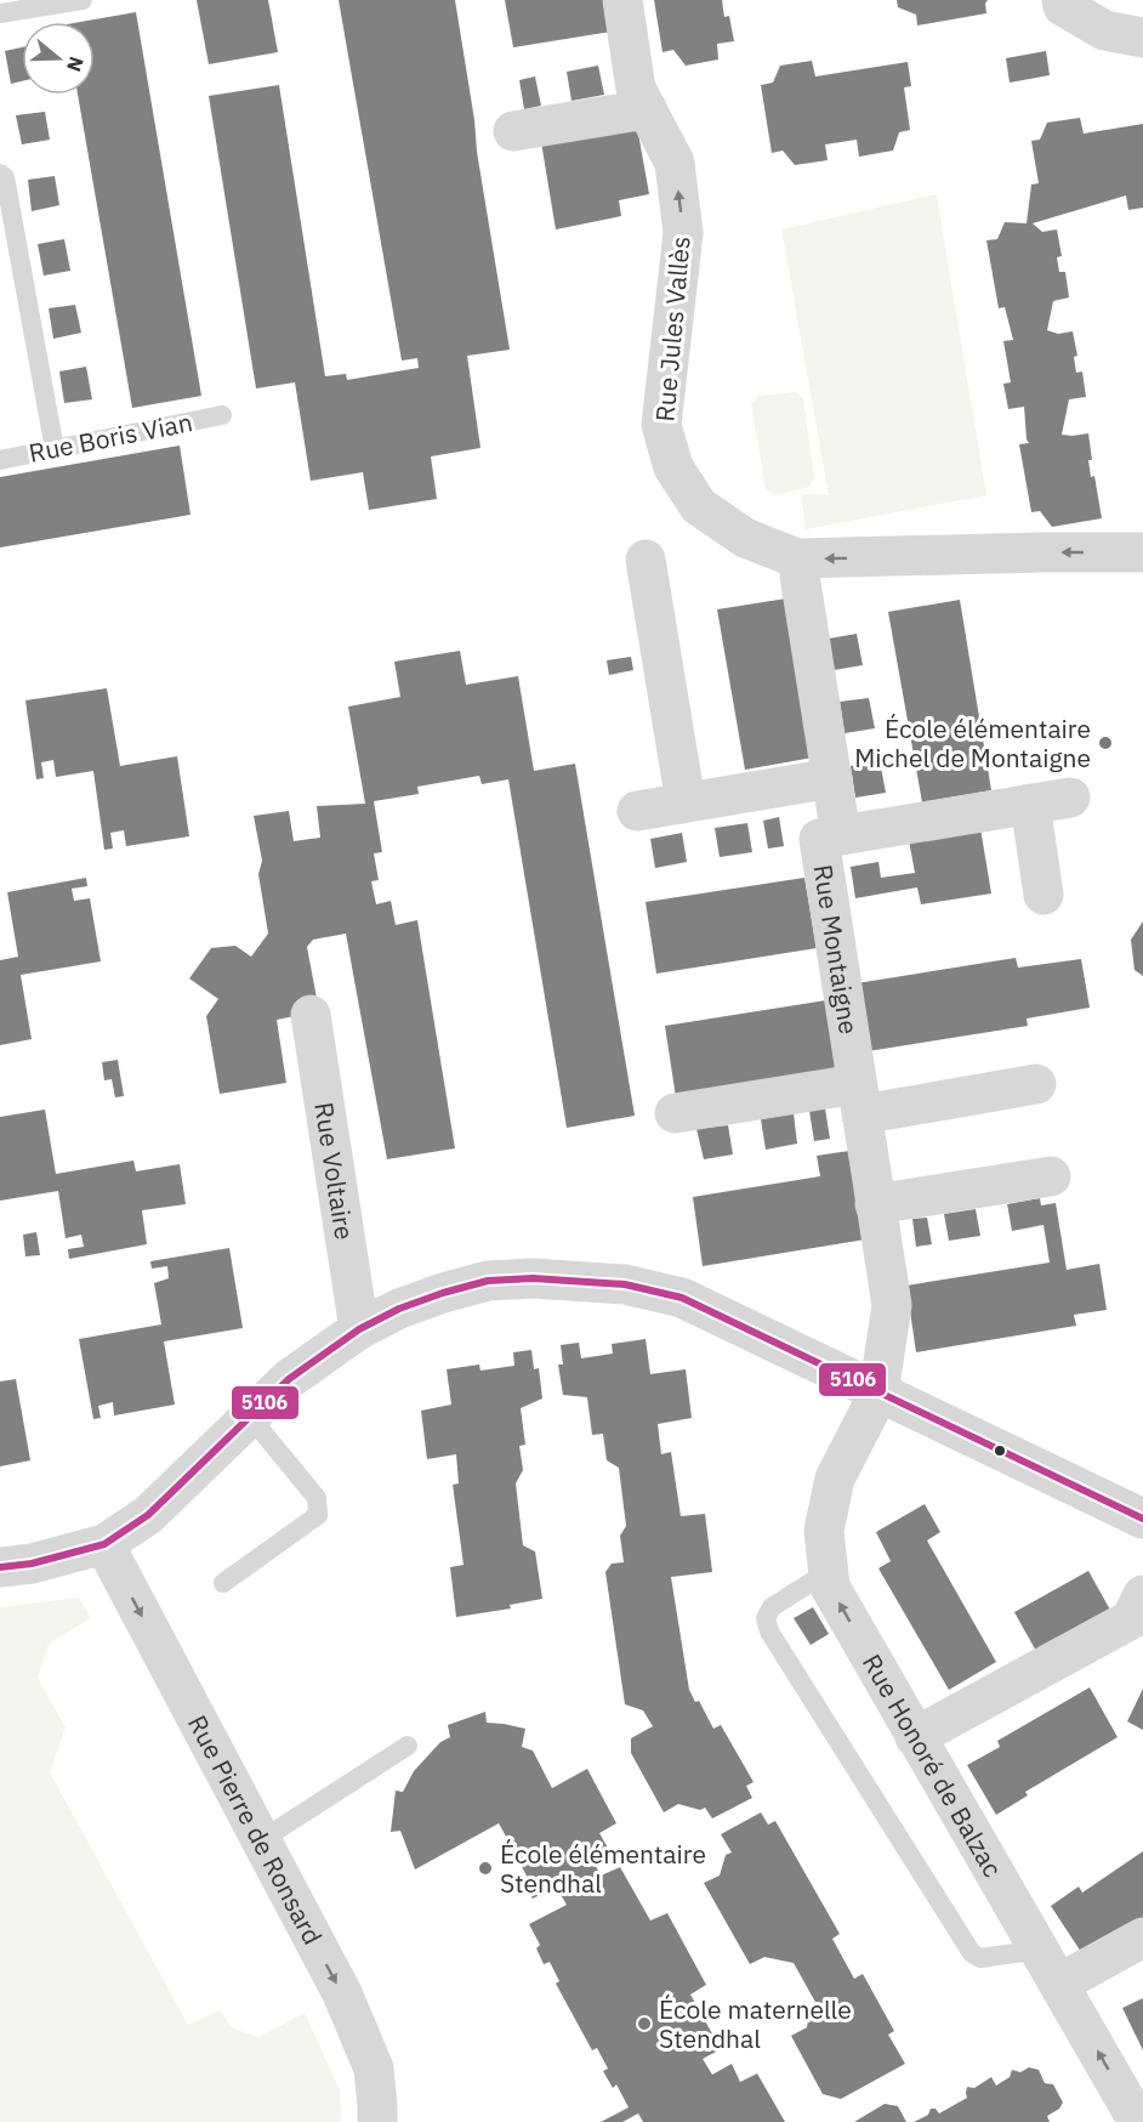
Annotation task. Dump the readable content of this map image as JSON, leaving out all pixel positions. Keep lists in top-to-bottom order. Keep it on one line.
{"streets":{"street":["Rue Jules Vallès","Rue Montaigne","Rue Voltaire","Rue Honoré de Balzac","Rue Pierre de Ronsard"],"lane":["Rue Boris Vian"]},"crossings":[["Rue Montaigne","Rue Honoré de Balzac"]],"one_way":["Rue Honoré de Balzac","Rue Pierre de Ronsard"],"places":["École élémentaire Michel de Montaigne","École élémentaire Stendhal","École maternelle Stendhal"],"lines":["transit line 5106"],"north":"right"}
